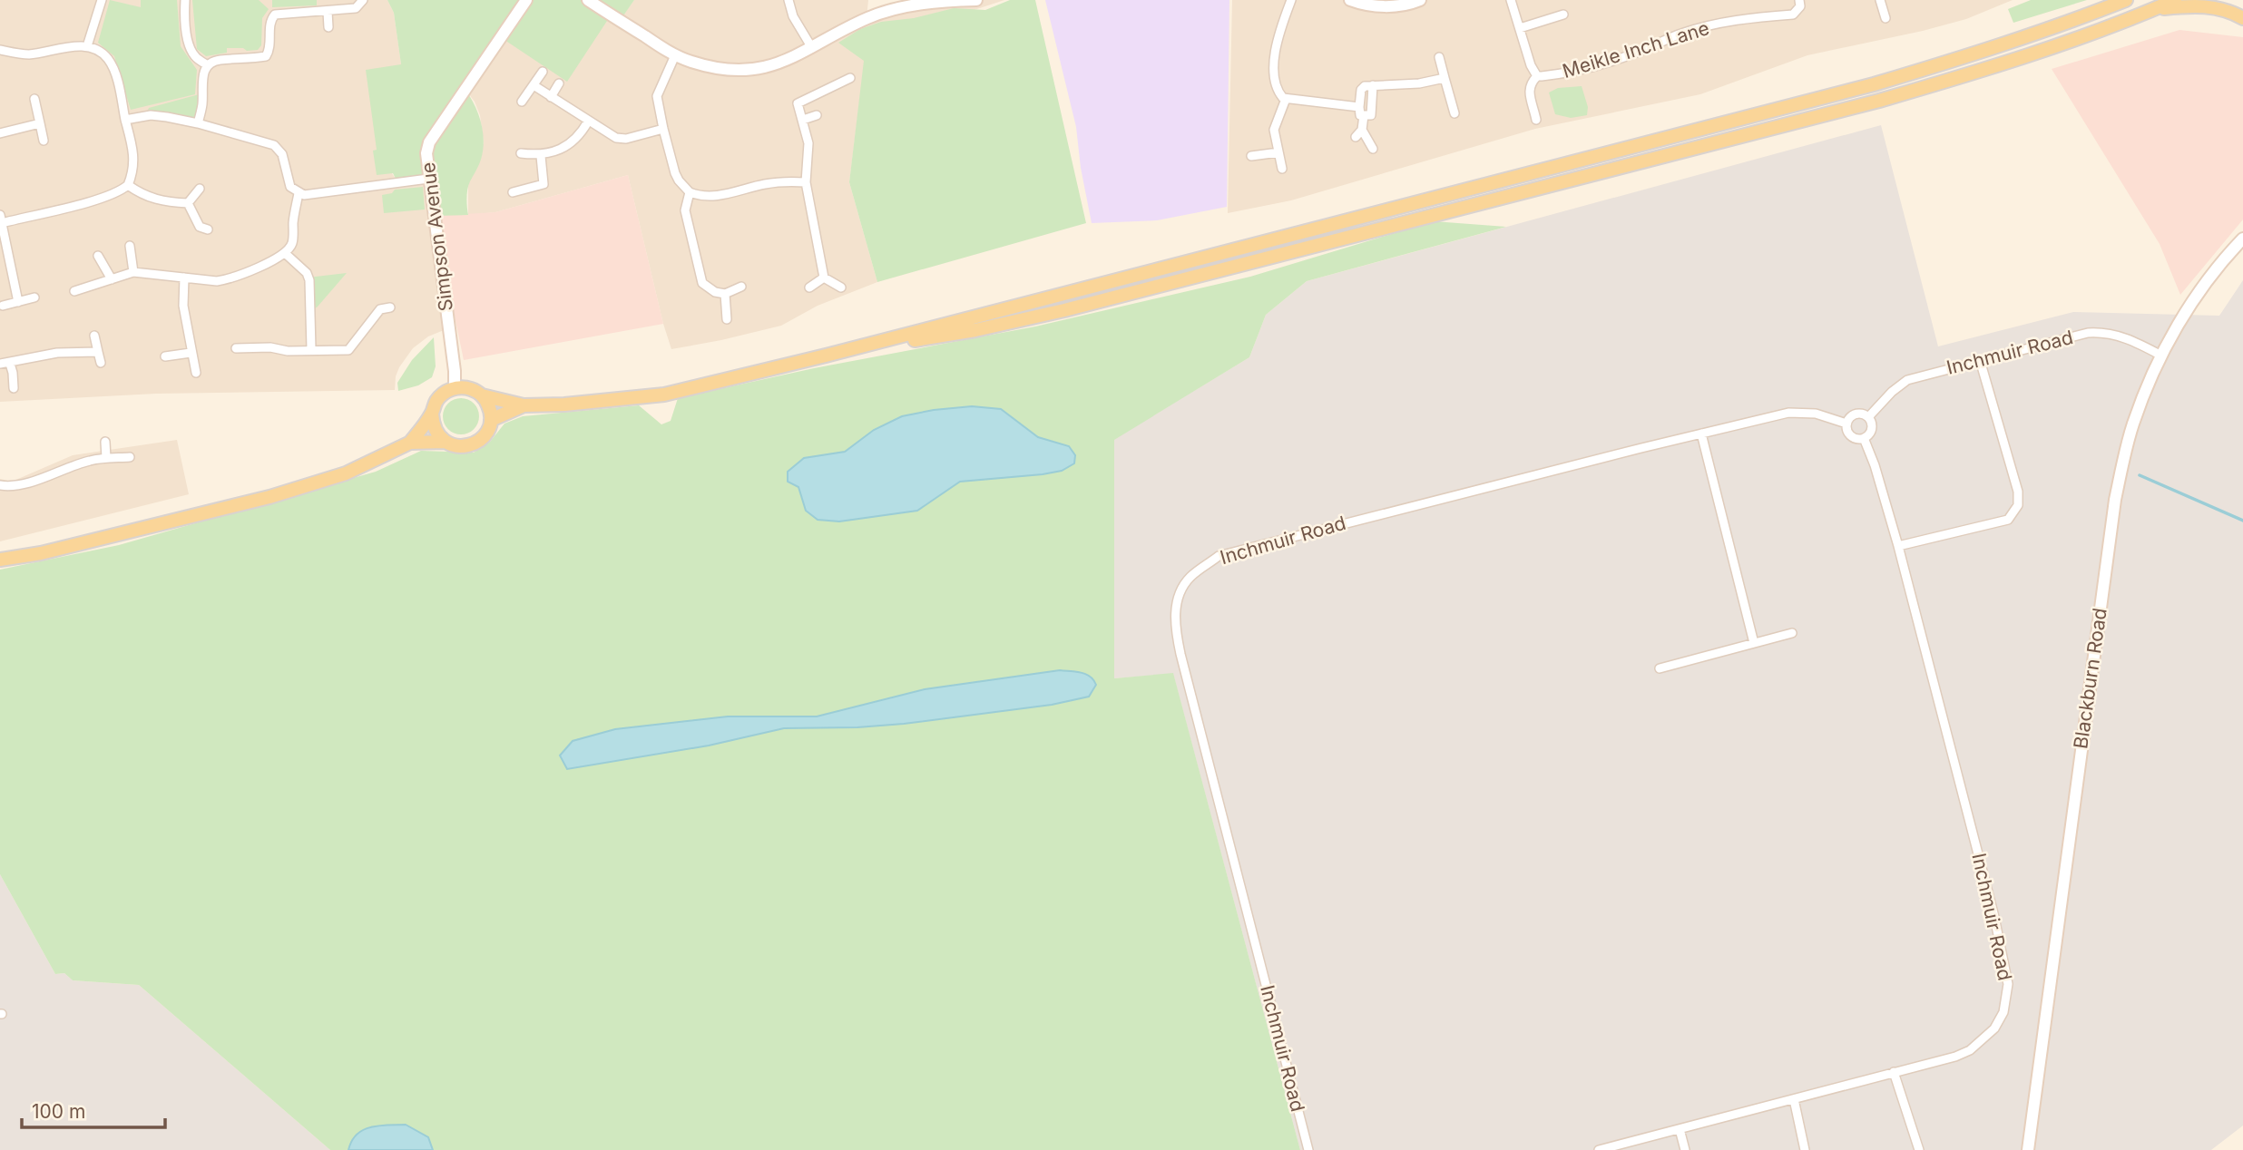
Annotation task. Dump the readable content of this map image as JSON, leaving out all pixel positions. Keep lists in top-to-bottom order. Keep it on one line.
{"streets":{"main road":["Simpson Avenue","Blackburn Road"],"street":["Meikle Inch Lane","Inchmuir Road"]},"crossings":[["Inchmuir Road","Blackburn Road"]],"scale_bar":"100 m"}
